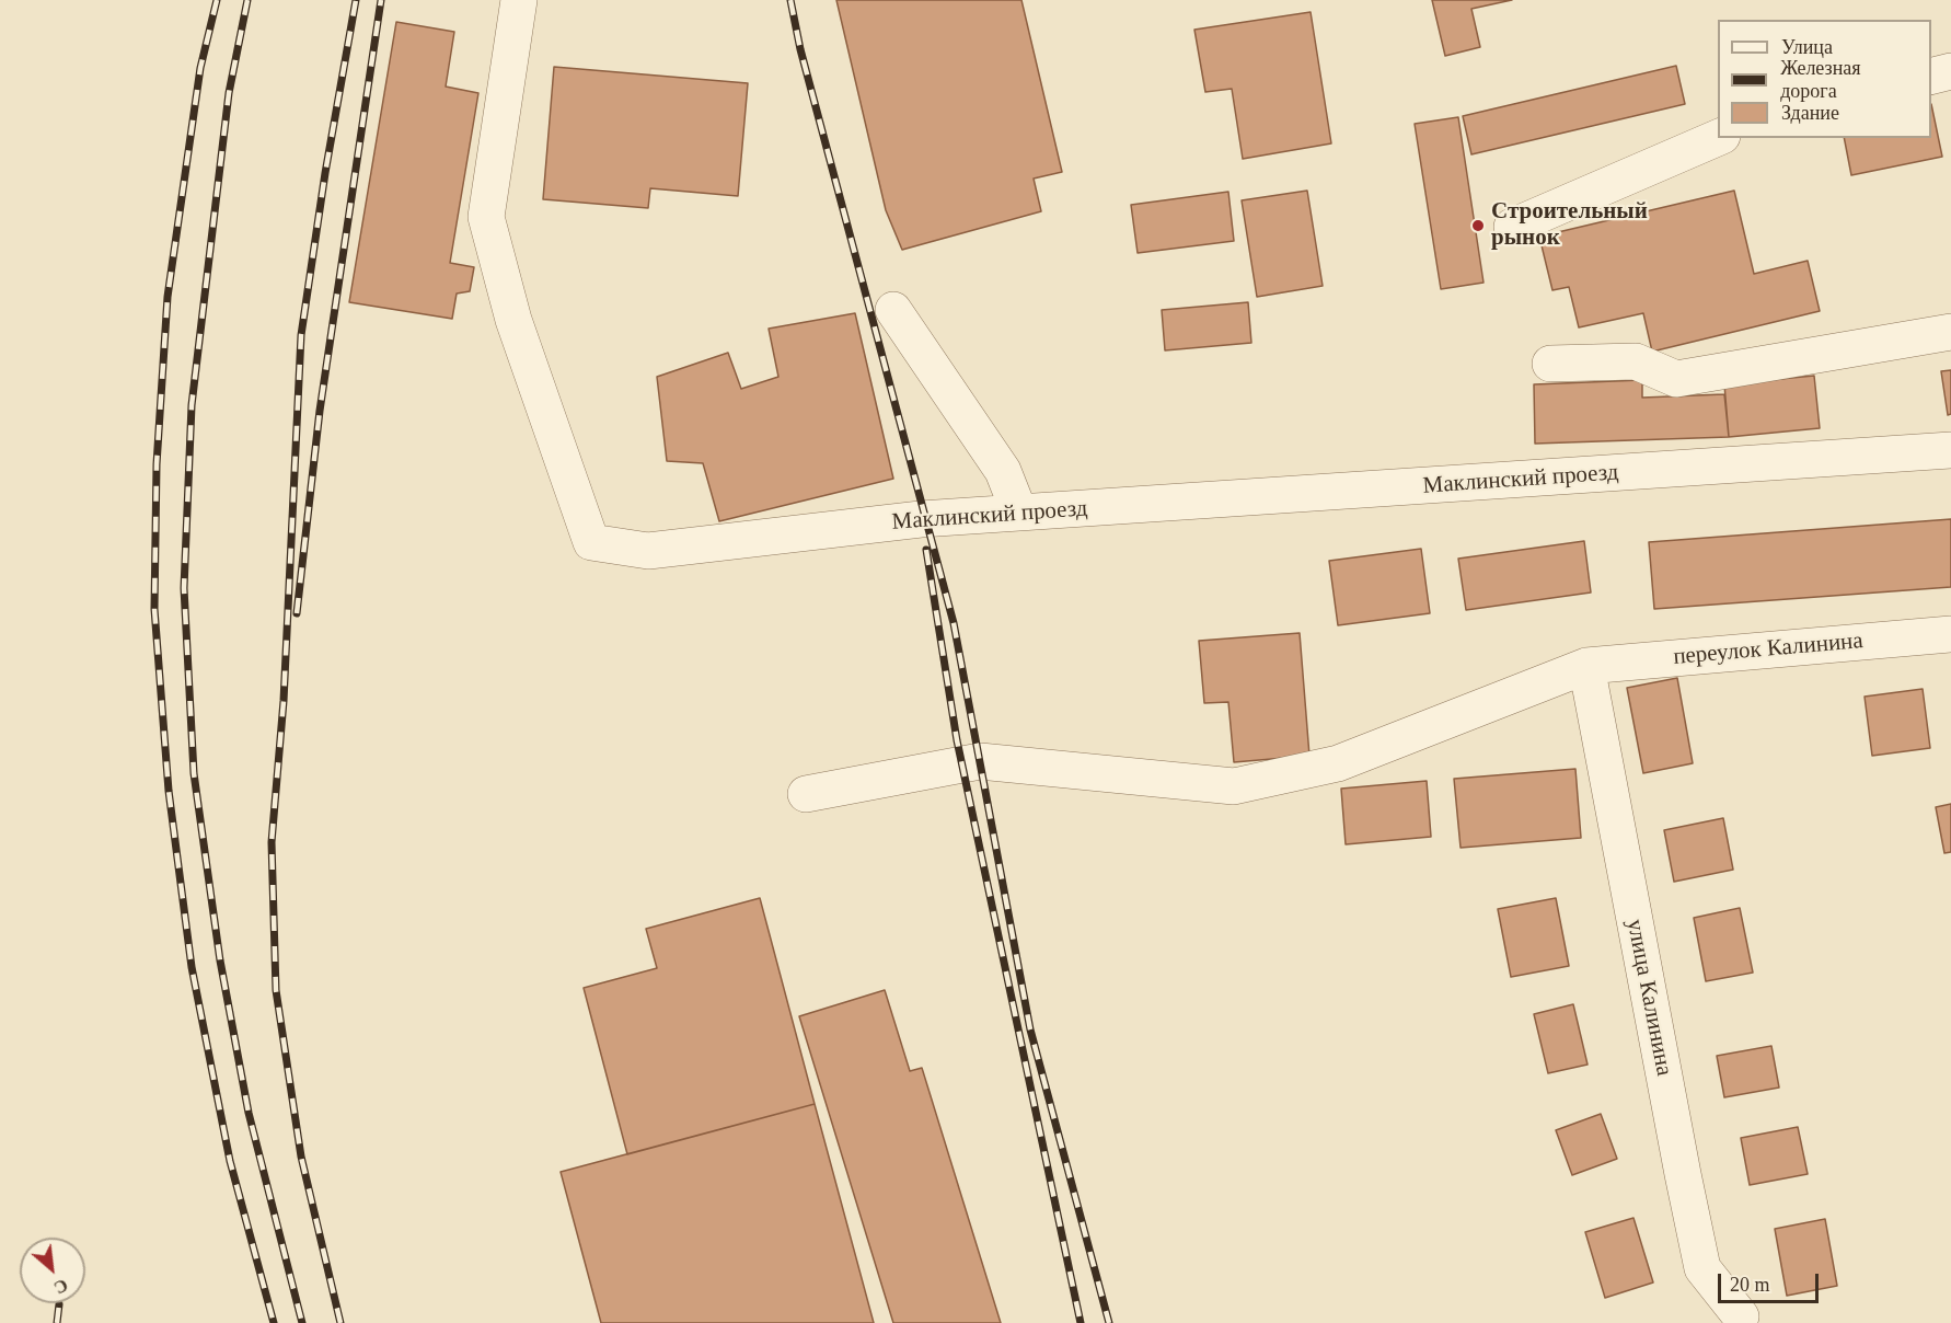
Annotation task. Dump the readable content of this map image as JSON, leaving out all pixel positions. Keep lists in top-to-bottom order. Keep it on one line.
{"streets":{"street":["Маклинский проезд","переулок Калинина","улица Калинина"]},"crossings":[["переулок Калинина","улица Калинина"]],"places":["Строительный рынок"],"legend":["Улица","Железная дорога","Здание"],"scale_bar":"20 m","north":"bottom right"}
